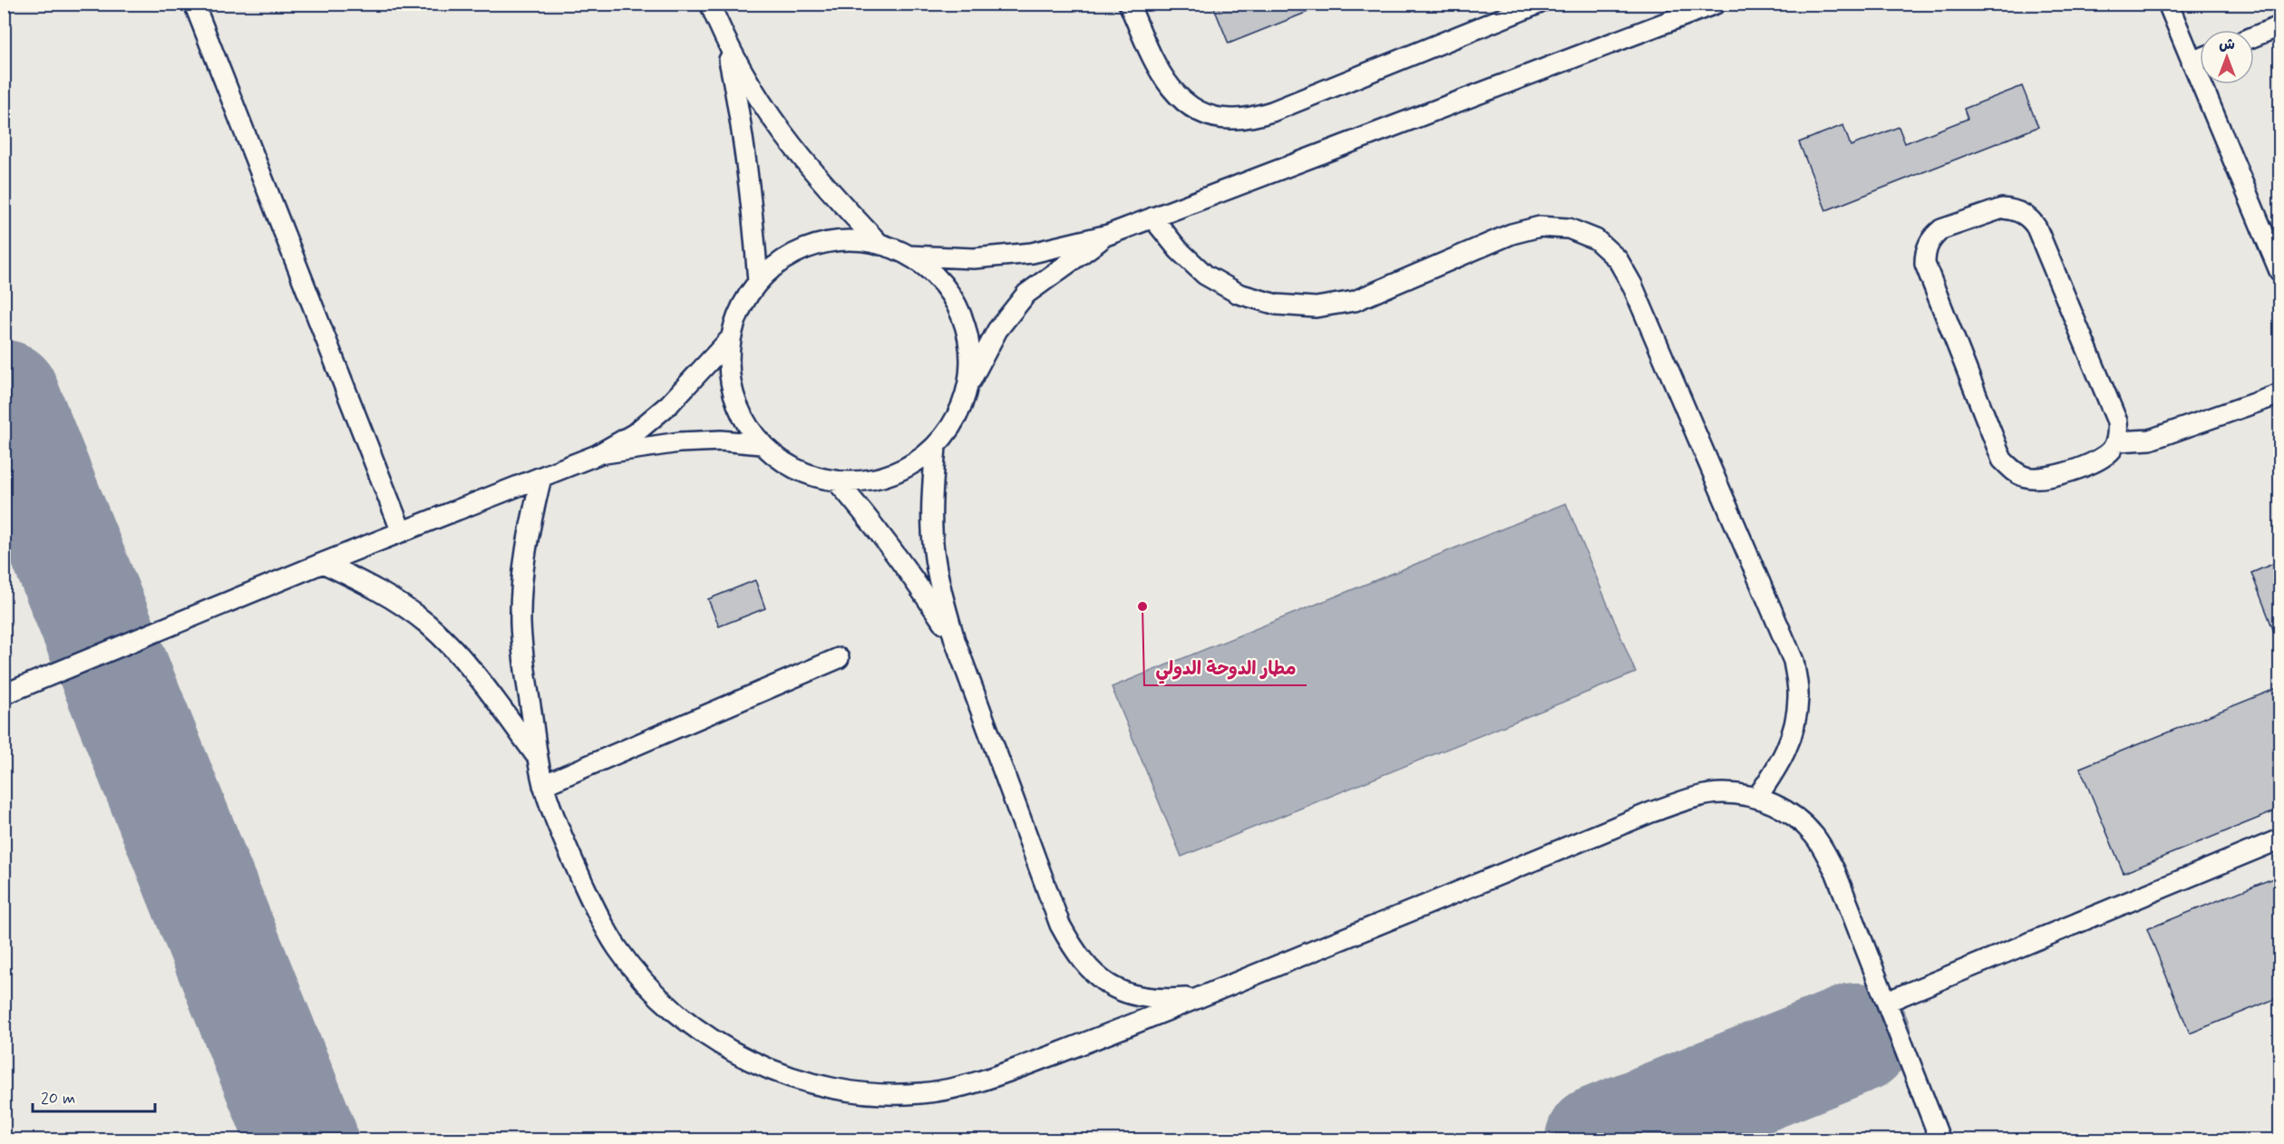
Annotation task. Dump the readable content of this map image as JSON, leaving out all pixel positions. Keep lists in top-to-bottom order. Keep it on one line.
{"places":["مطار الدوحة الدولي"],"scale_bar":"20 m","north":"top"}
